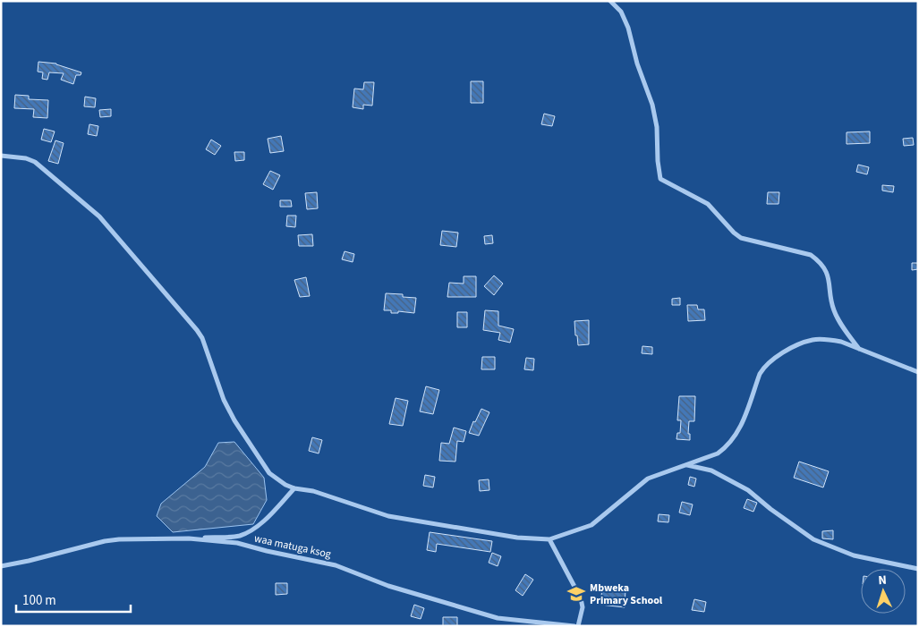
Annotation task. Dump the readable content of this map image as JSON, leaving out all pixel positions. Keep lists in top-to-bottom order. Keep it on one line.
{"streets":{"street":["waa matuga ksog"]},"places":{"school or university":["Mbweka Primary School"]},"scale_bar":"100 m","north":"top"}
